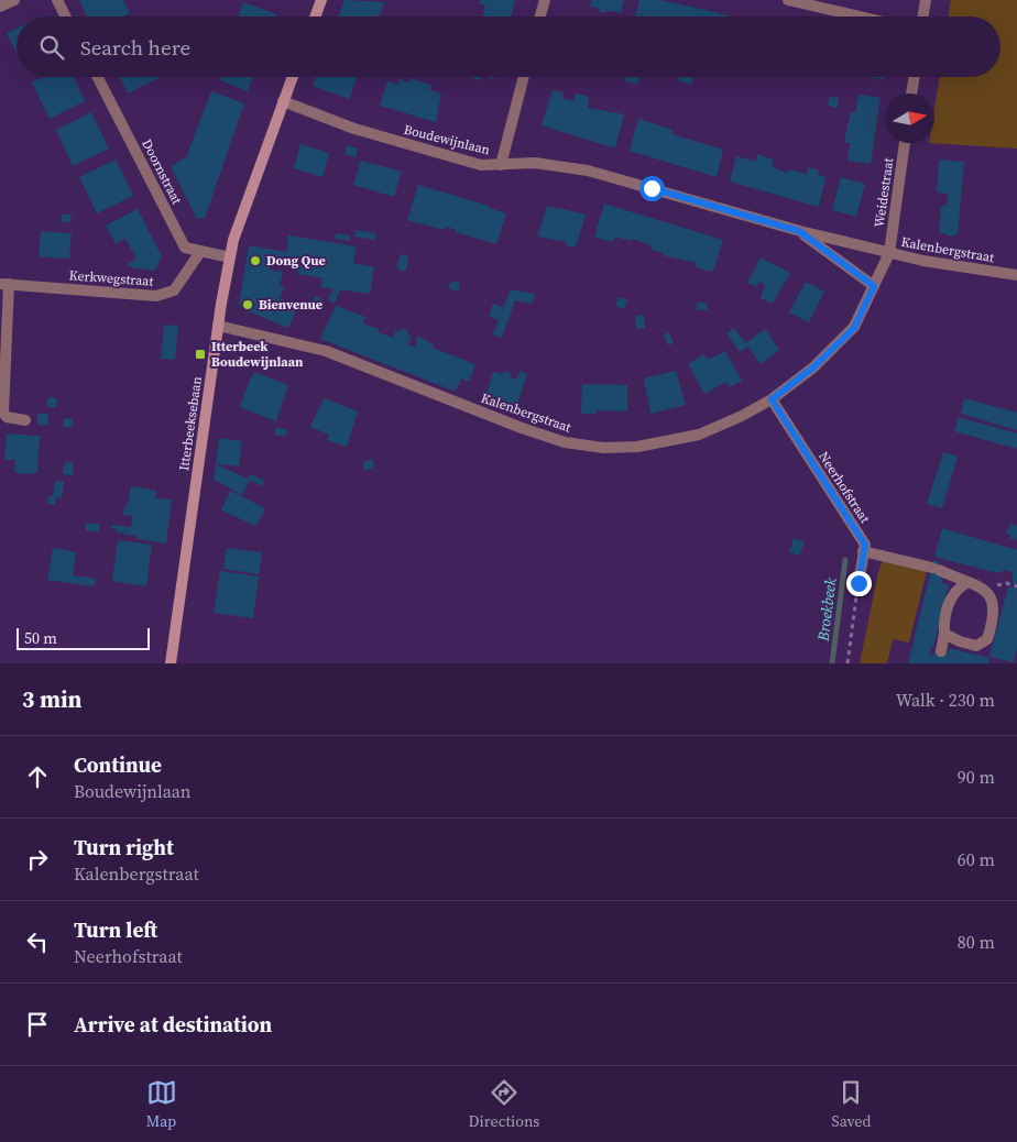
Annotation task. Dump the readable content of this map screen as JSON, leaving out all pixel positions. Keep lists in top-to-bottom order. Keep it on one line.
{"streets":{"main road":["Itterbeeksebaan"],"street":["Boudewijnlaan","Doornstraat","Weidestraat","Kalenbergstraat","Kerkwegstraat","Neerhofstraat"]},"crossings":[["Boudewijnlaan","Weidestraat"],["Boudewijnlaan","Kalenbergstraat"],["Boudewijnlaan","Itterbeeksebaan"],["Doornstraat","Kerkwegstraat"],["Doornstraat","Itterbeeksebaan"],["Weidestraat","Kalenbergstraat"],["Kalenbergstraat","Itterbeeksebaan"],["Kalenbergstraat","Neerhofstraat"]],"water":["Broekbeek"],"places":{"other":["Dong Que","Bienvenue"],"transit":["Itterbeek Boudewijnlaan"]},"scale_bar":"50 m","north":"right","page":{"search":"Search here","scale":"50 m","heading":["3 min","Walk · 230 m"],"list":[["Continue","Boudewijnlaan","90 m"],["Turn right","Kalenbergstraat","60 m"],["Turn left","Neerhofstraat","80 m"],"Arrive at destination"],"nav":["Map","Directions","Saved"]}}
